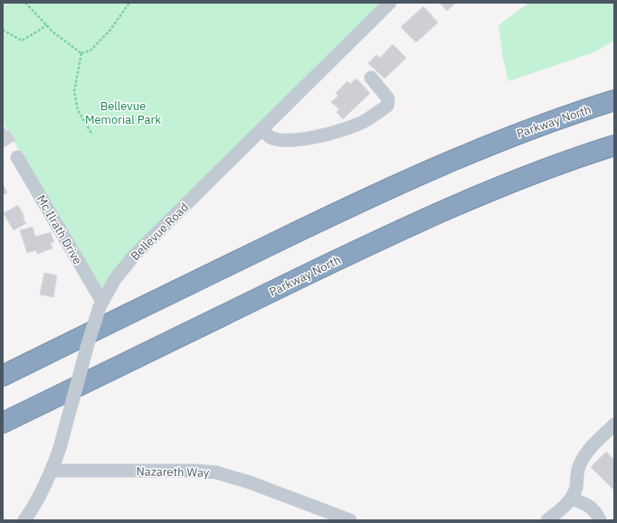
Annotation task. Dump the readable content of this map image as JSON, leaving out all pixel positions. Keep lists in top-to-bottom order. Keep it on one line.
{"streets":{"highway":["Parkway North"],"street":["Mc Ilrath Drive","Bellevue Road","Nazareth Way"]},"crossings":[["Mc Ilrath Drive","Bellevue Road"],["Bellevue Road","Nazareth Way"]],"parks":["Bellevue Memorial Park"]}
